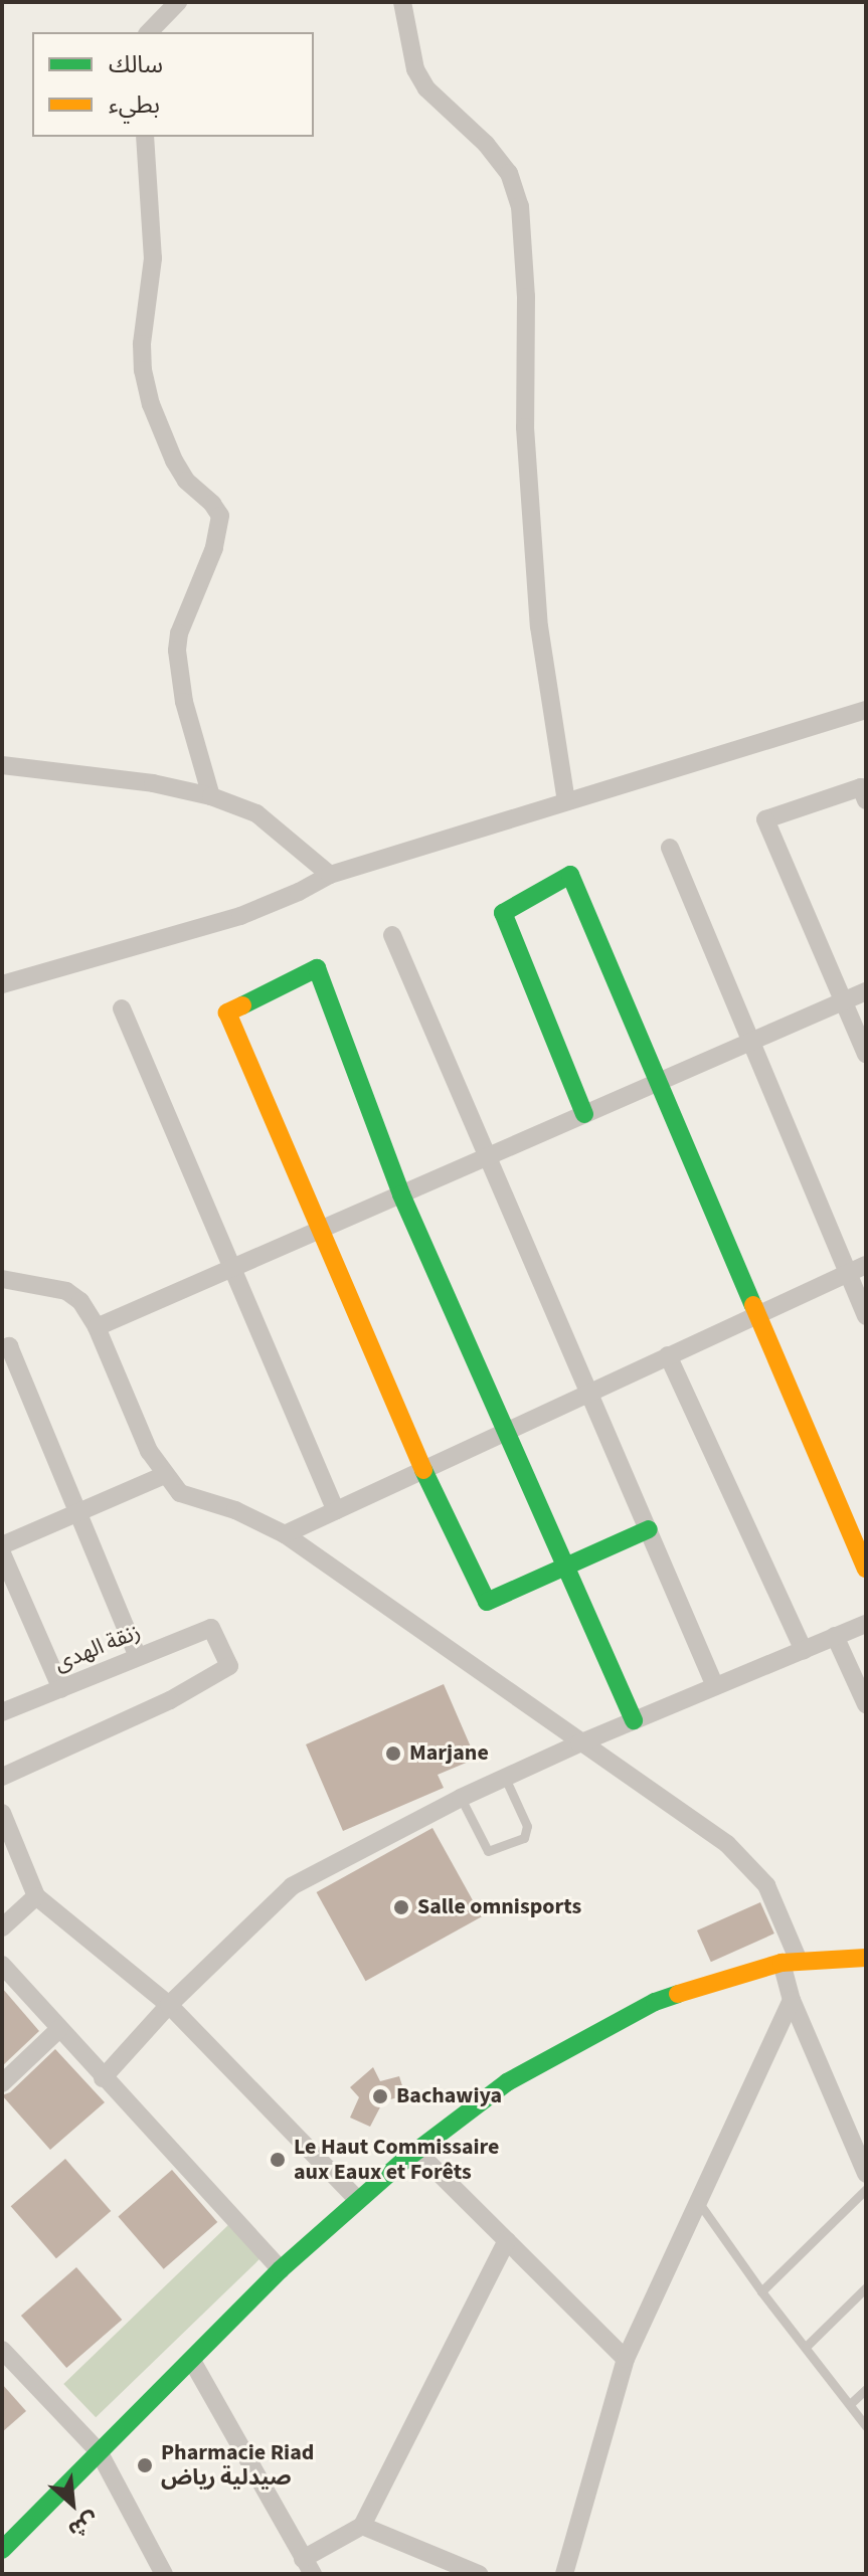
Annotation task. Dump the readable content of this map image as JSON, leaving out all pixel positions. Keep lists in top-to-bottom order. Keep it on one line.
{"streets":{"street":["زنقة الهدى"]},"places":["Marjane","Salle omnisports","Bachawiya","Le Haut Commissaire aux Eaux et Forêts","Pharmacie Riad صيدلية رياض"],"legend":["سالك","بطيء"],"north":"bottom right"}
